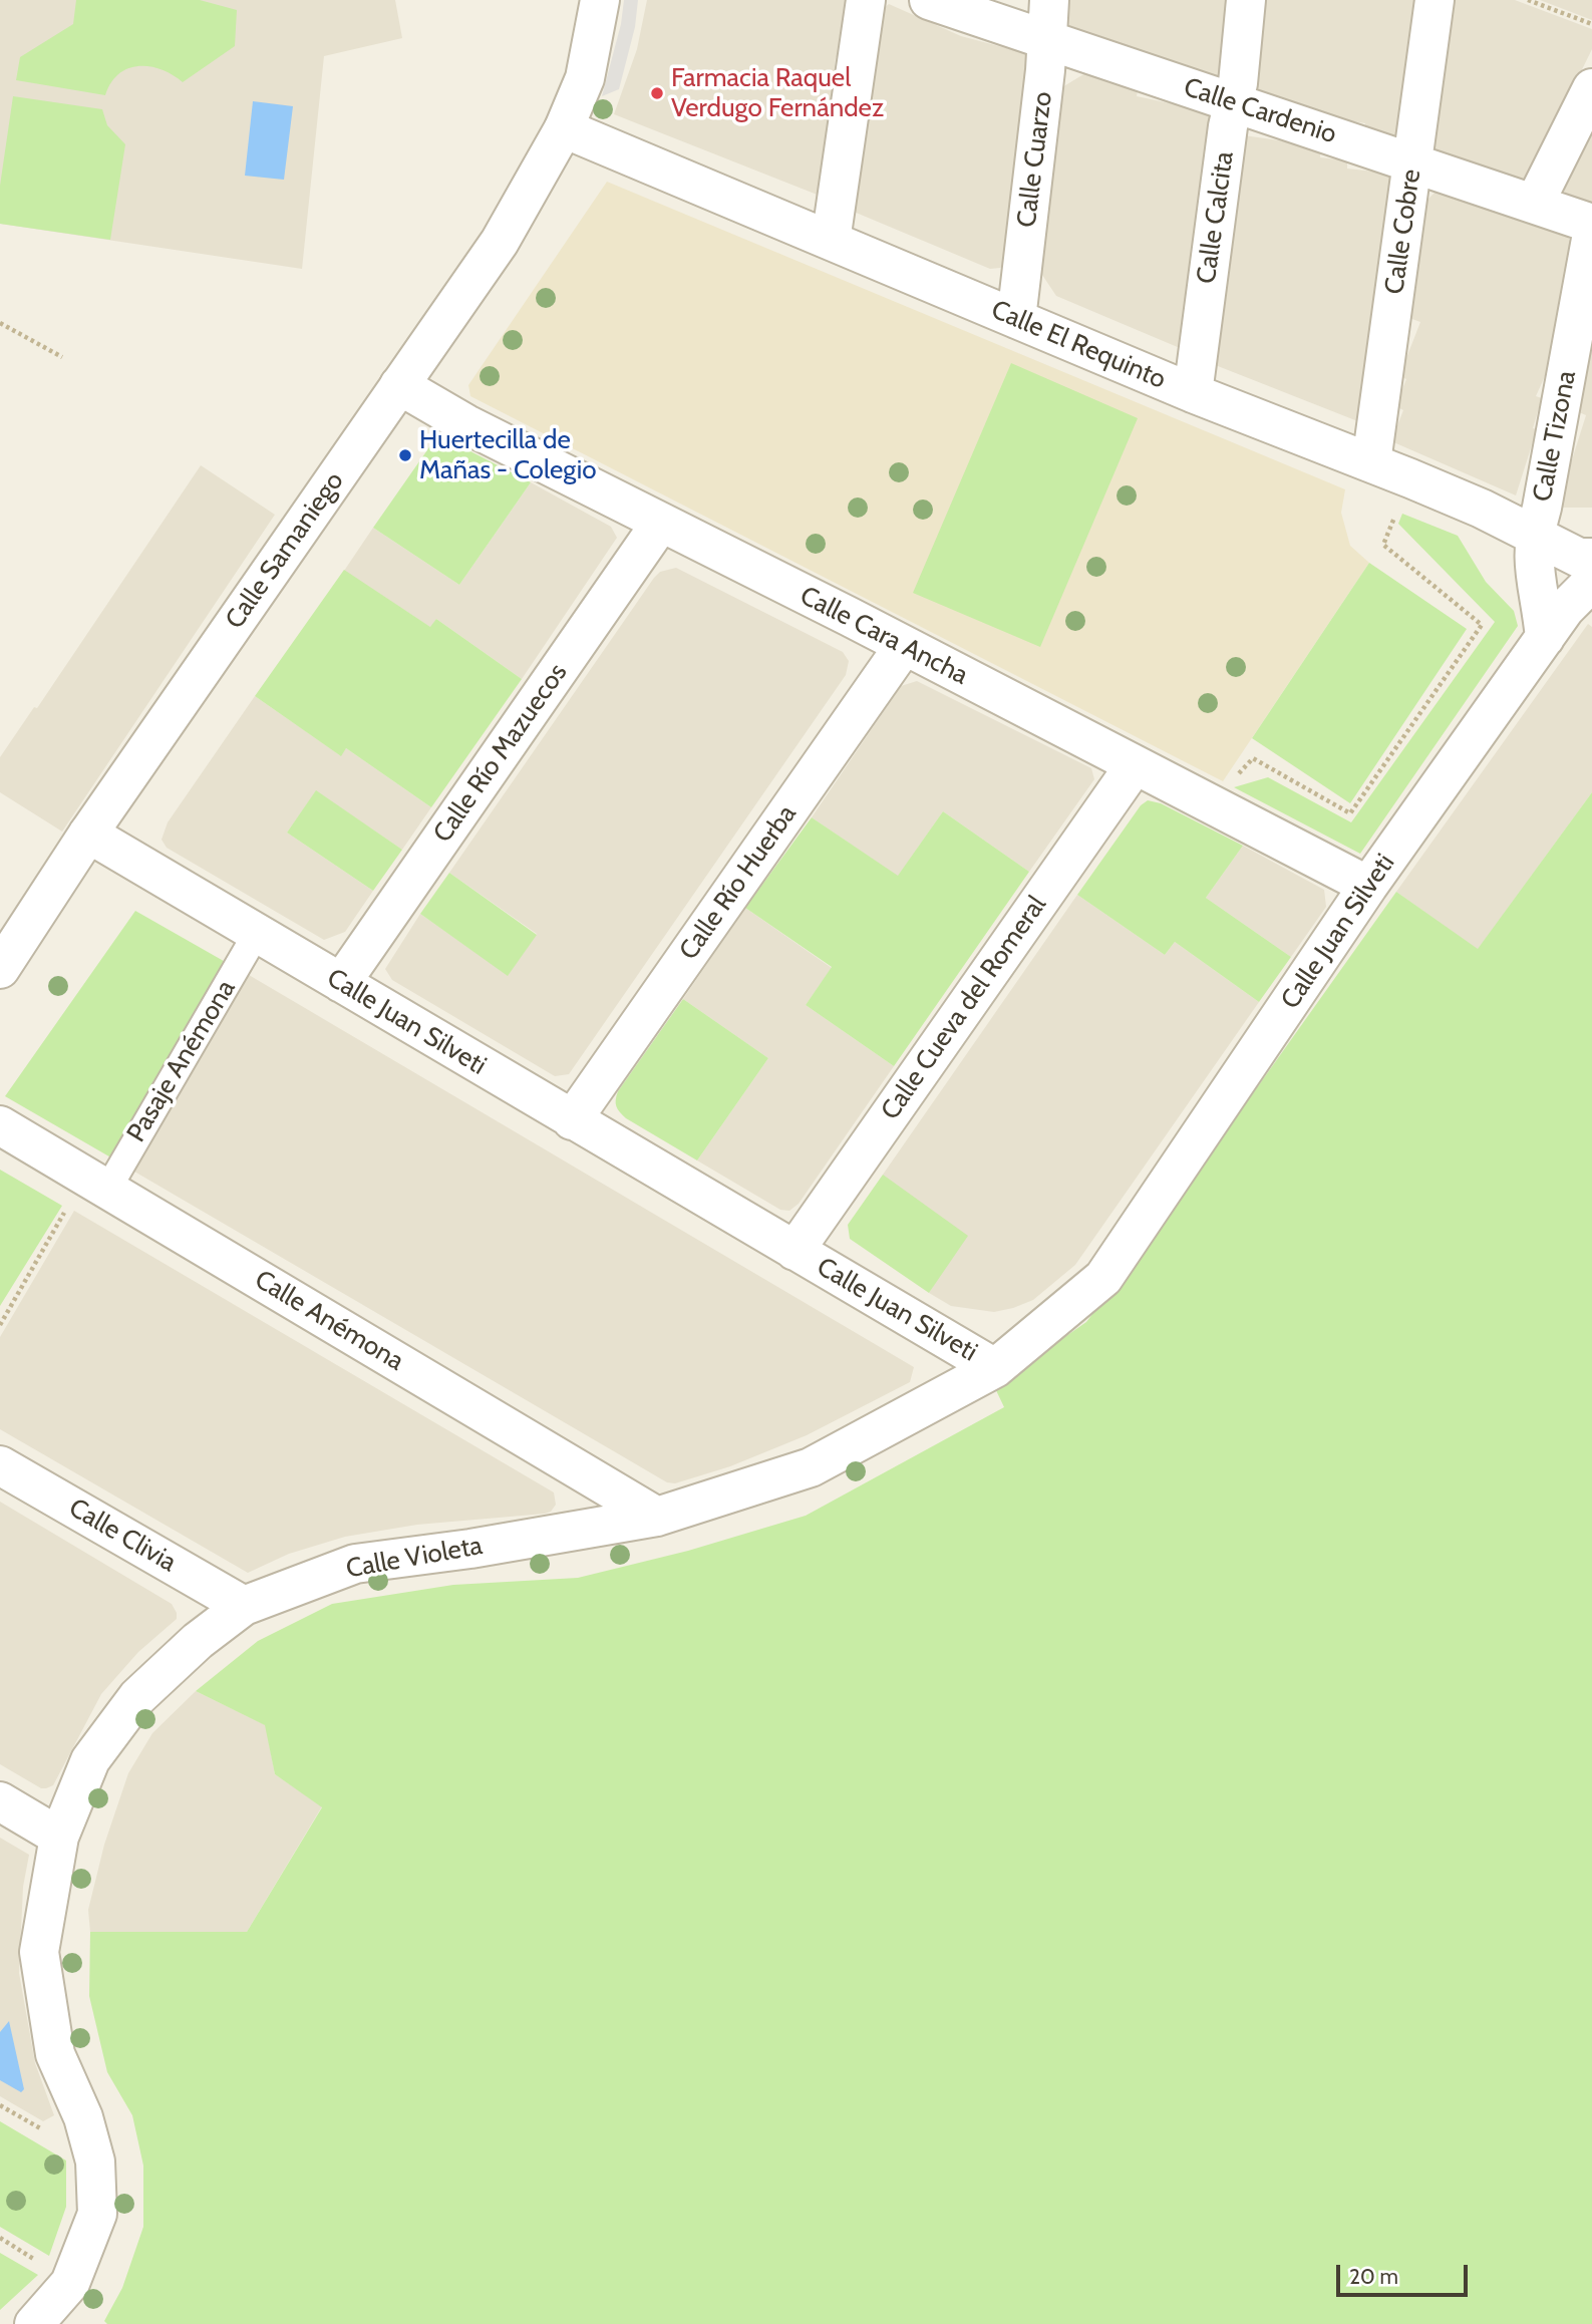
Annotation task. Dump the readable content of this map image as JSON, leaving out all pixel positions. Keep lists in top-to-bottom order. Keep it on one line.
{"streets":{"street":["Calle Cardenio","Calle Cuarzo","Calle Calcita","Calle Cobre","Calle El Requinto","Calle Tizona","Calle Samaniego","Calle Cara Ancha","Calle Río Mazuecos","Calle Río Huerba","Calle Juan Silveti","Calle Cueva del Romeral","Calle Anémona","Calle Clivia","Calle Violeta"],"lane":["Pasaje Anémona"]},"crossings":[["Calle Cardenio","Calle Cuarzo"],["Calle Cardenio","Calle Calcita"],["Calle Cardenio","Calle Cobre"],["Calle Cuarzo","Calle El Requinto"],["Calle Calcita","Calle El Requinto"],["Calle Cobre","Calle El Requinto"],["Calle El Requinto","Calle Tizona"],["Calle El Requinto","Calle Samaniego"],["Calle Tizona","Calle Juan Silveti"],["Calle Samaniego","Calle Cara Ancha"],["Calle Samaniego","Calle Juan Silveti"],["Calle Cara Ancha","Calle Río Mazuecos"],["Calle Cara Ancha","Calle Río Huerba"],["Calle Cara Ancha","Calle Juan Silveti"],["Calle Cara Ancha","Calle Cueva del Romeral"],["Calle Río Mazuecos","Calle Juan Silveti"],["Calle Río Huerba","Calle Juan Silveti"],["Calle Juan Silveti","Calle Cueva del Romeral"],["Calle Juan Silveti","Pasaje Anémona"],["Calle Juan Silveti","Calle Violeta"],["Pasaje Anémona","Calle Anémona"],["Calle Anémona","Calle Violeta"],["Calle Clivia","Calle Violeta"]],"places":["Farmacia Raquel Verdugo Fernández","Huertecilla de Mañas - Colegio"],"scale_bar":"20 m"}
